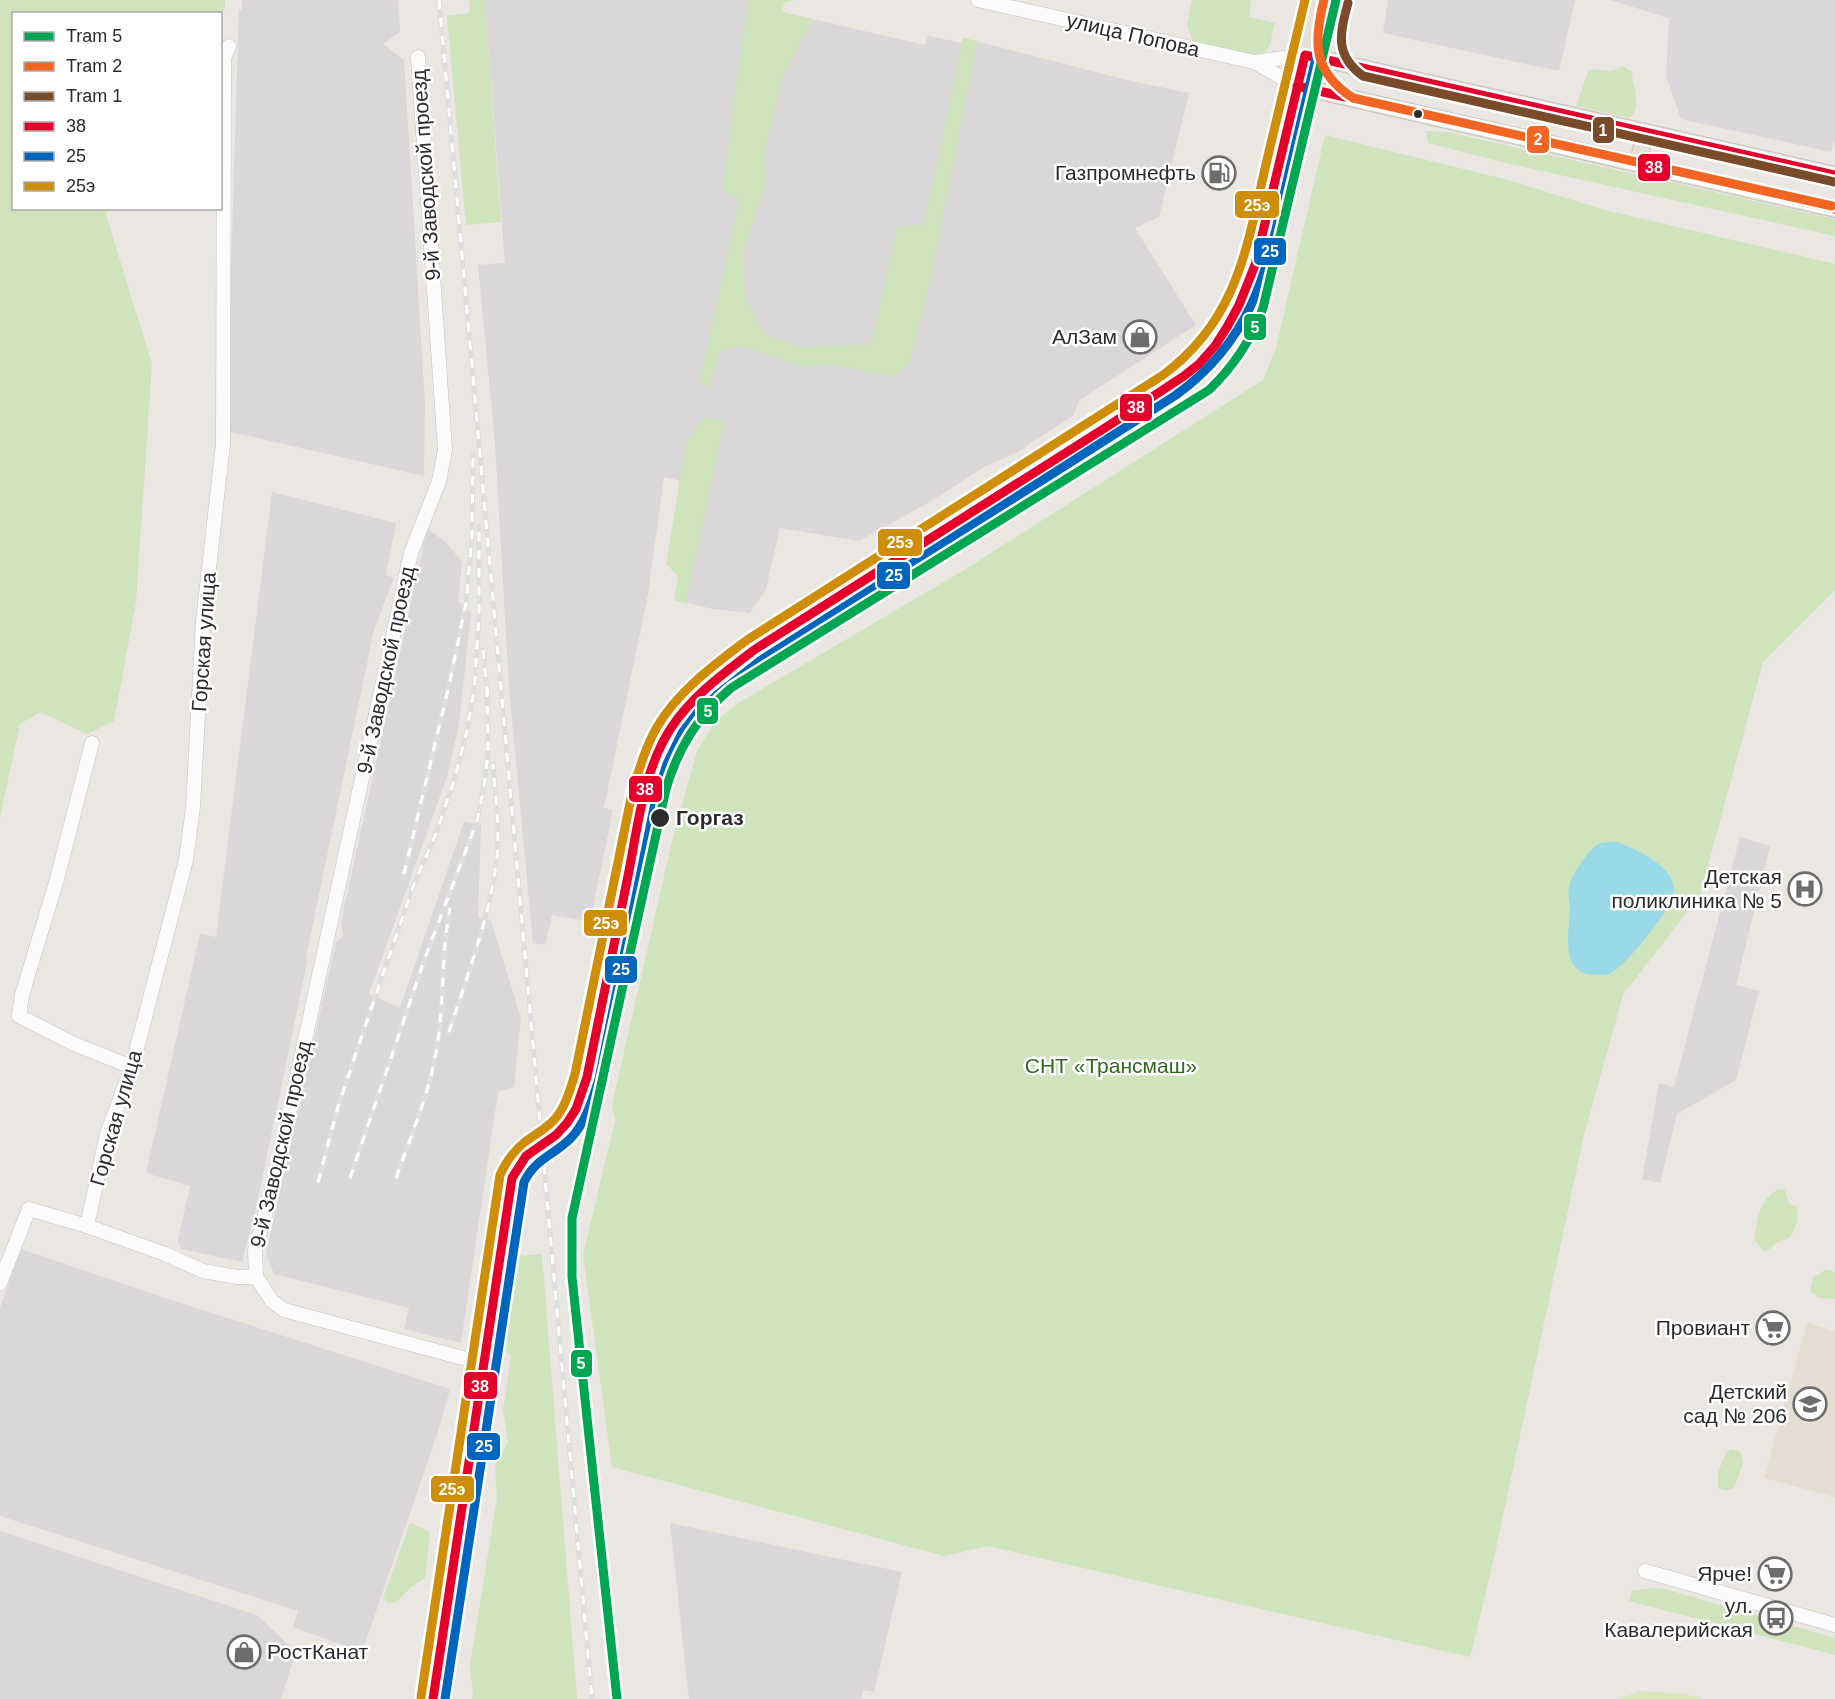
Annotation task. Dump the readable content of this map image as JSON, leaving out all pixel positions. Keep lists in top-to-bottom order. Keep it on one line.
{"streets":{"main road":["улица Попова"],"street":["9-й Заводской проезд","Горская улица"]},"parks":["СНТ «Трансмаш»"],"places":{"fuel station":["Газпромнефть"],"shop":["АлЗам","РостКанат"],"other":["Горгаз"],"hospital":["Детская поликлиника № 5"],"supermarket":["Провиант","Ярче!"],"school or university":["Детский сад № 206"],"bus stop":["ул. Кавалерийская"]},"lines":["tram line 5","tram line 2","transit line 25э","tram line 1","transit line 25","transit line 38"],"legend":["Tram 5","Tram 2","Tram 1","38","25","25э"]}
